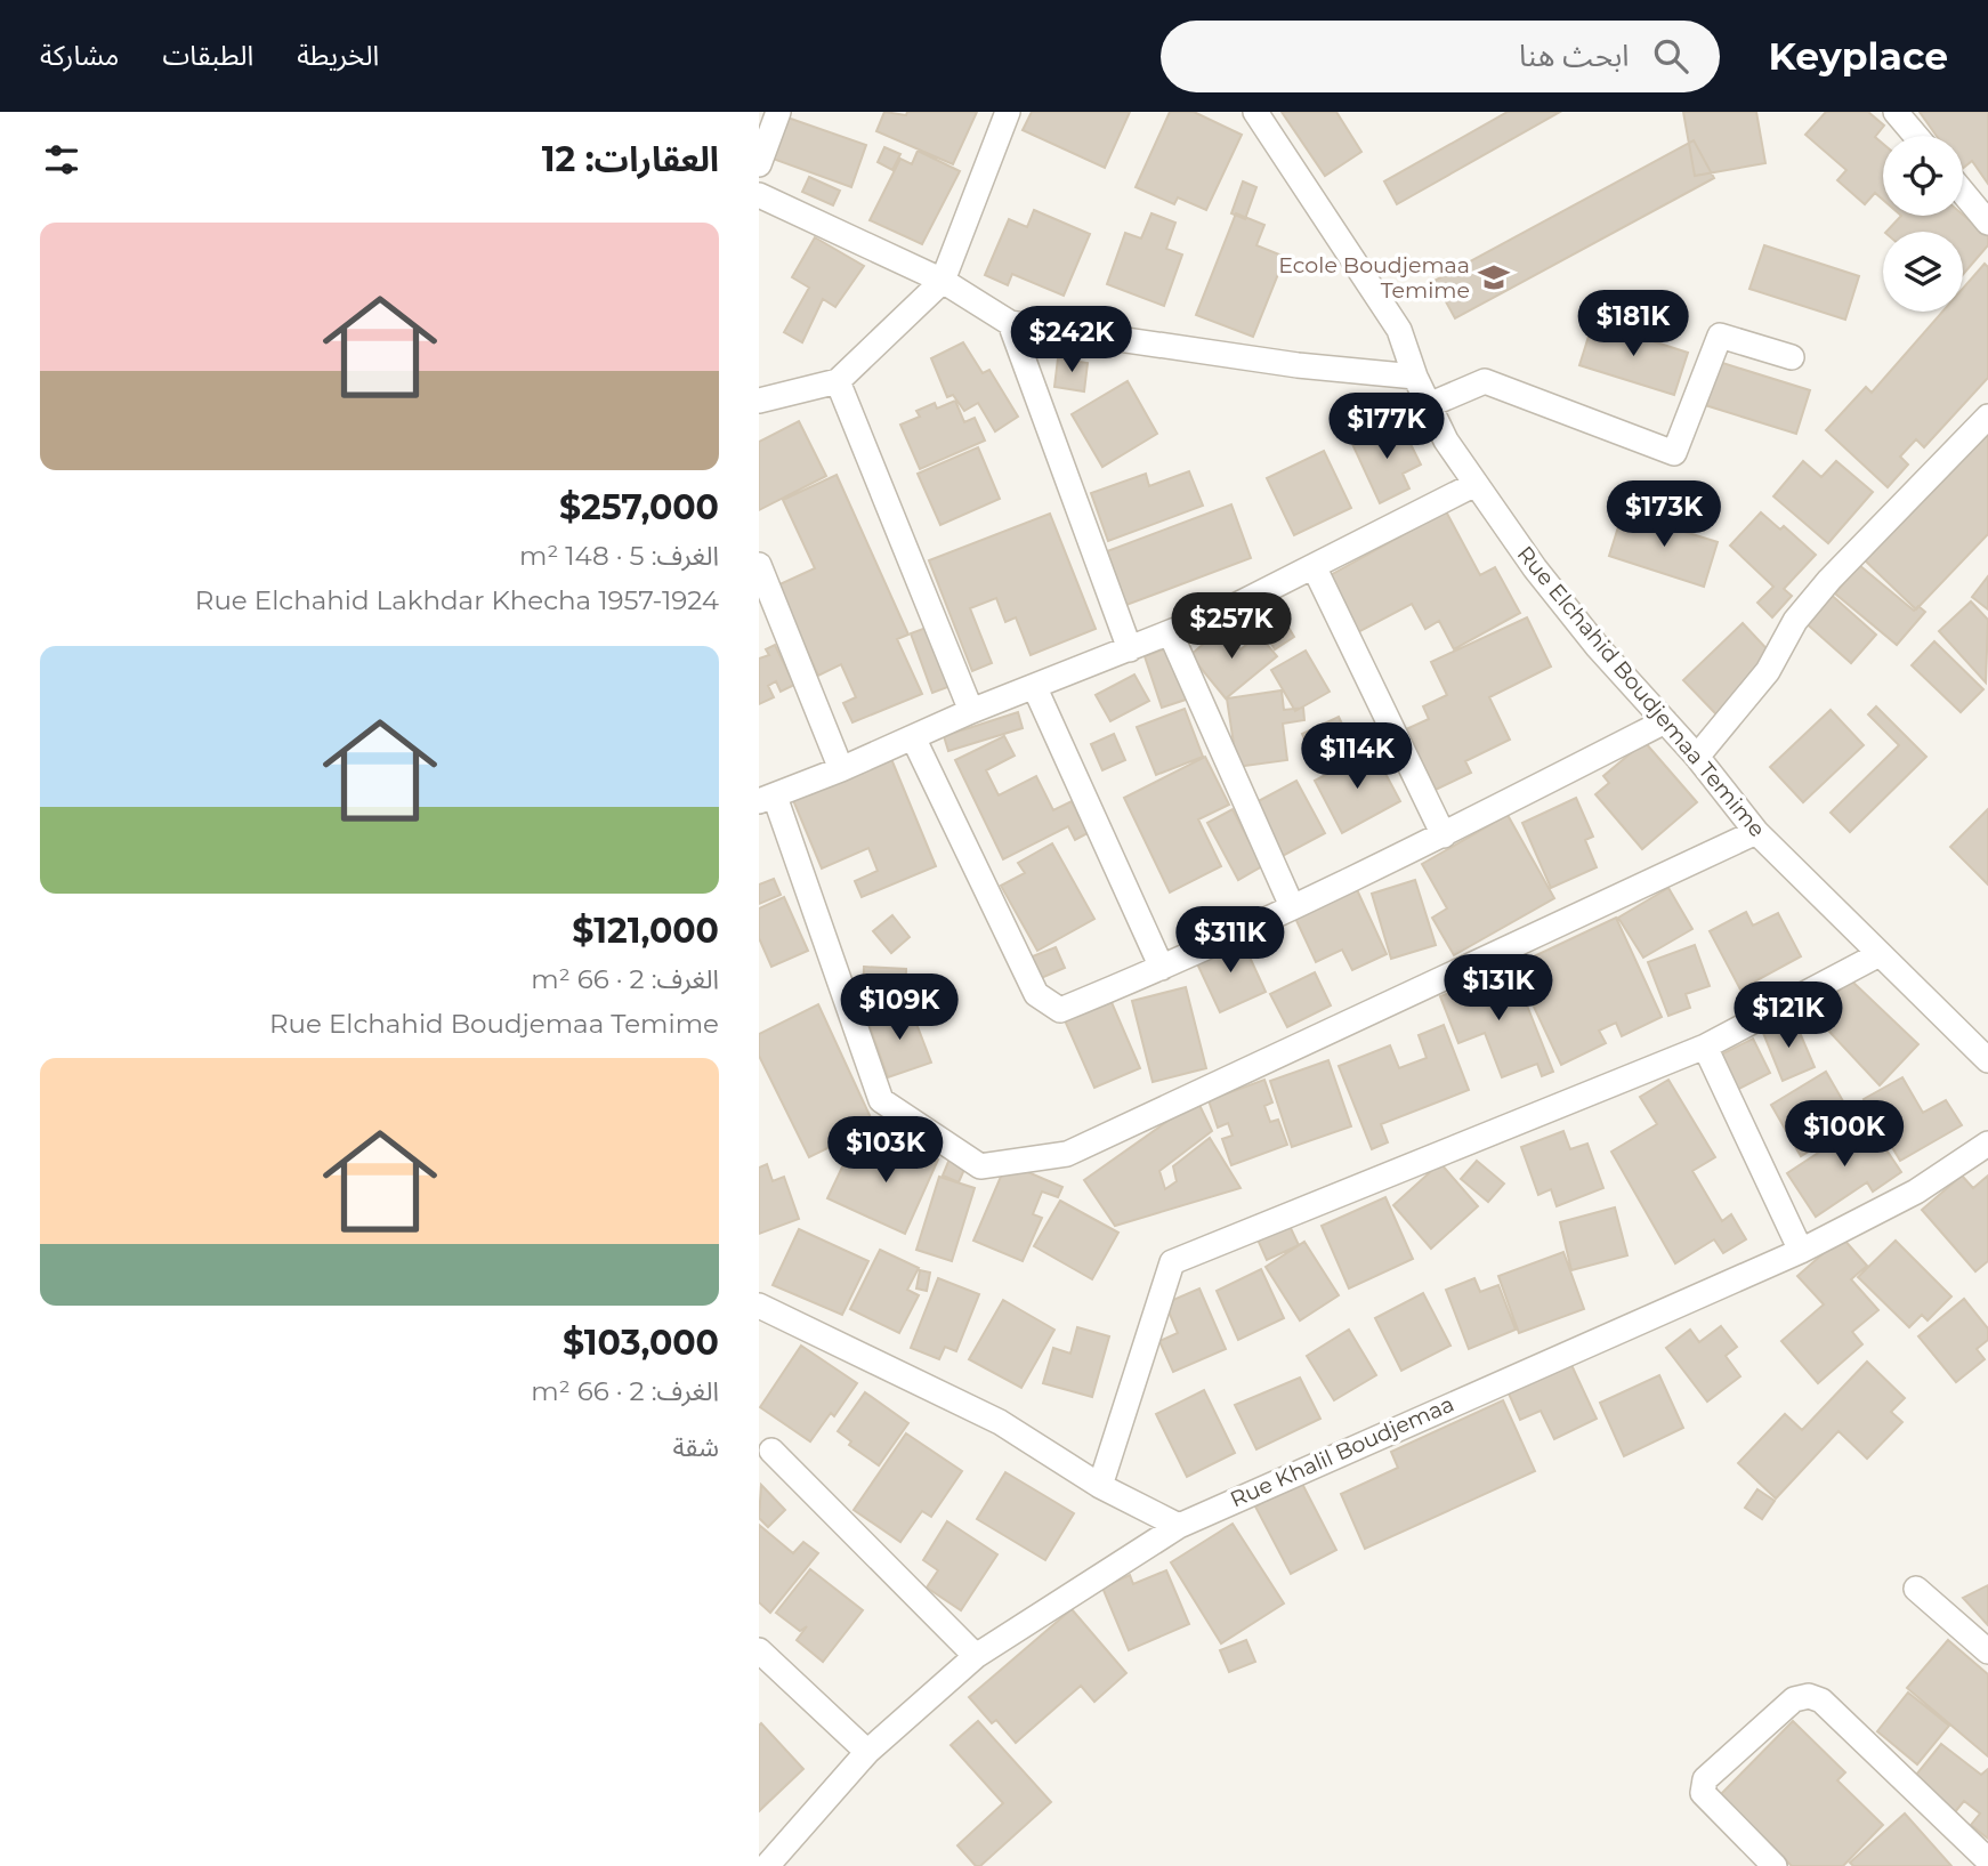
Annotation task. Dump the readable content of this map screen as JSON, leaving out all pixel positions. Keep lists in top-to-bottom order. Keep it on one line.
{"streets":{"street":["Rue Elchahid Boudjemaa Temime","Rue Khalil Boudjemaa"]},"places":{"school or university":["Ecole Boudjemaa Temime"]},"page":{"header":"Keyplace","search":"ابحث هنا","nav":["الخريطة","الطبقات","مشاركة"],"heading":"العقارات: 12","list":[{"name":"$257,000","note":"الغرف: 5 · 148 m² · Rue Elchahid Lakhdar Khecha 1957-1924"},{"name":"$121,000","note":"الغرف: 2 · 66 m² · Rue Elchahid Boudjemaa Temime"},{"name":"$103,000","note":"الغرف: 2 · 66 m² · شقة"}],"price":["$181K","$242K","$177K","$173K","$257K","$114K","$311K","$131K","$109K","$121K","$100K","$103K"]}}
